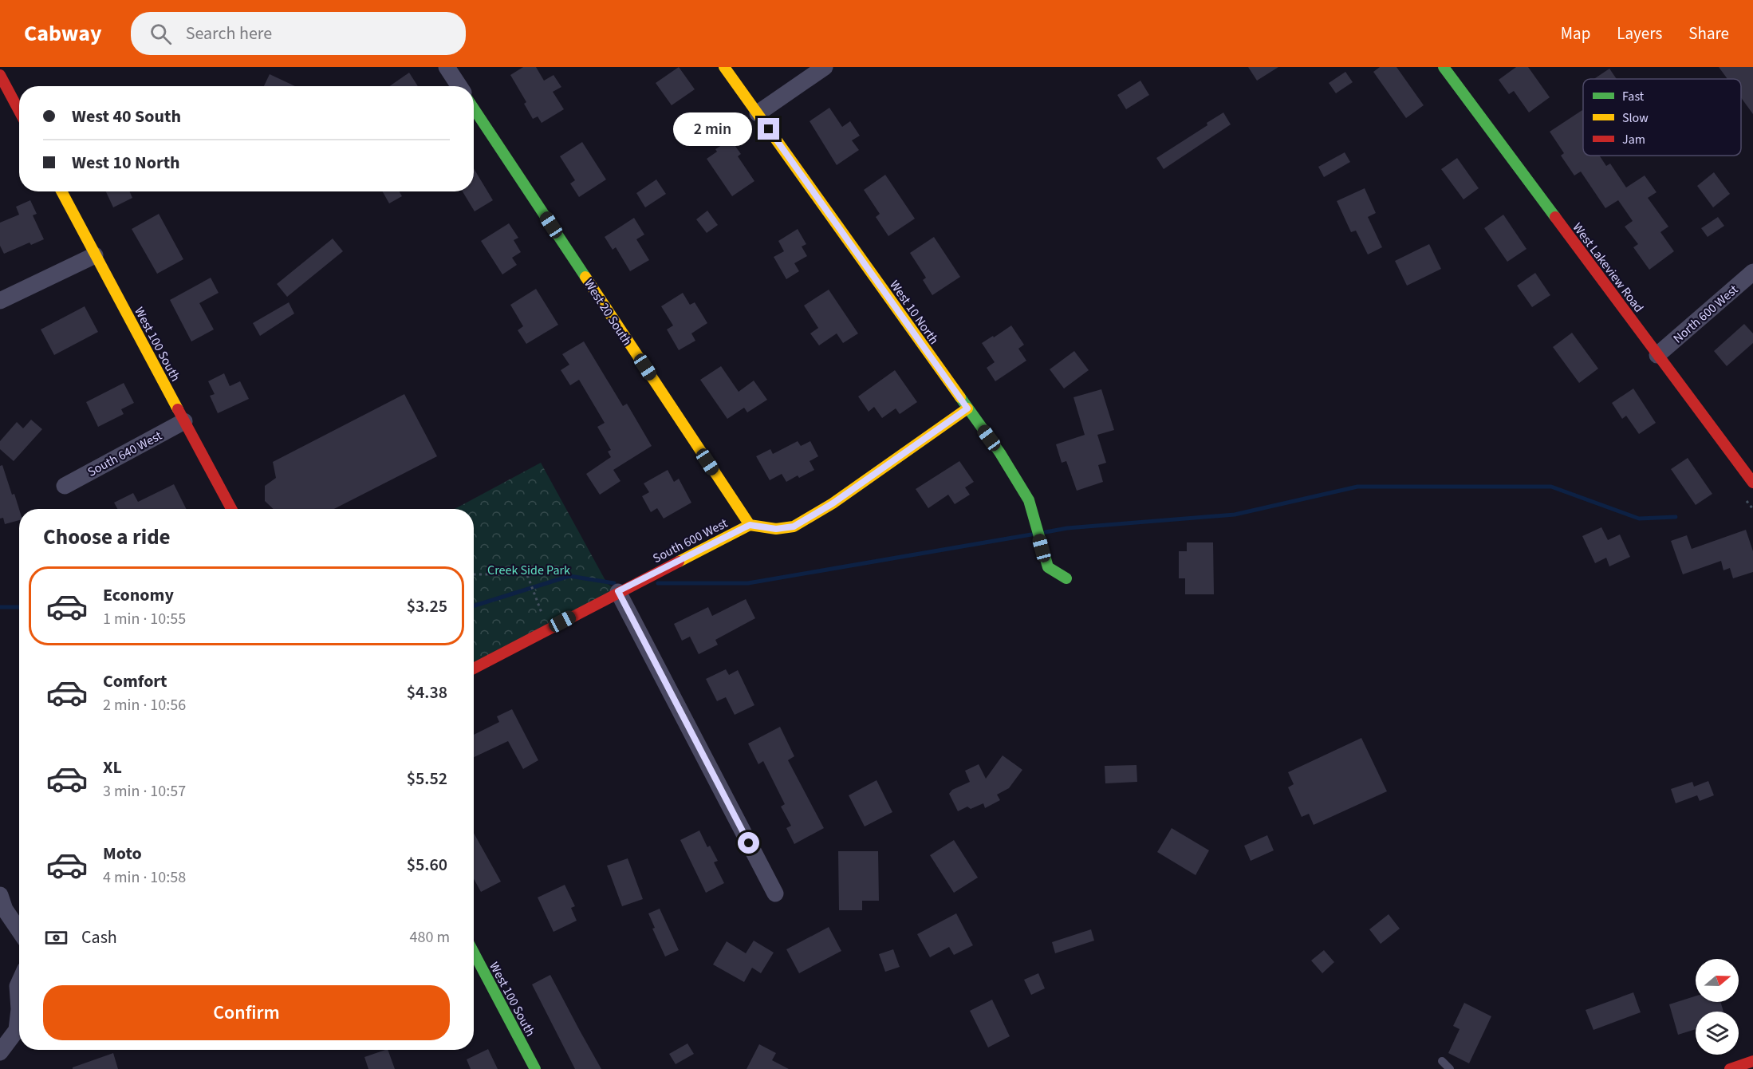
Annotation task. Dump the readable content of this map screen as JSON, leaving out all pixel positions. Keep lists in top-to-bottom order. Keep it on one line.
{"streets":{"street":["West Lakeview Road","West 20 South","West 10 North","North 600 West","West 100 South","South 640 West","South 600 West"]},"crossings":[["West Lakeview Road","North 600 West"],["West 20 South","South 600 West"],["West 100 South","South 640 West"]],"parks":["Creek Side Park"],"legend":["Fast","Slow","Jam"],"north":"right","page":{"header":"Cabway","search":"Search here","nav":["Map","Layers","Share"],"banner":["West 40 South","West 10 North"],"bubble":"2 min","heading":"Choose a ride","list":[{"name":"Economy","note":"1 min · 10:55","value":"$3.25"},{"name":"Comfort","note":"2 min · 10:56","value":"$4.38"},{"name":"XL","note":"3 min · 10:57","value":"$5.52"},{"name":"Moto","note":"4 min · 10:58","value":"$5.60"}],"pay":["Cash","480 m"],"buttons":"Confirm"}}
